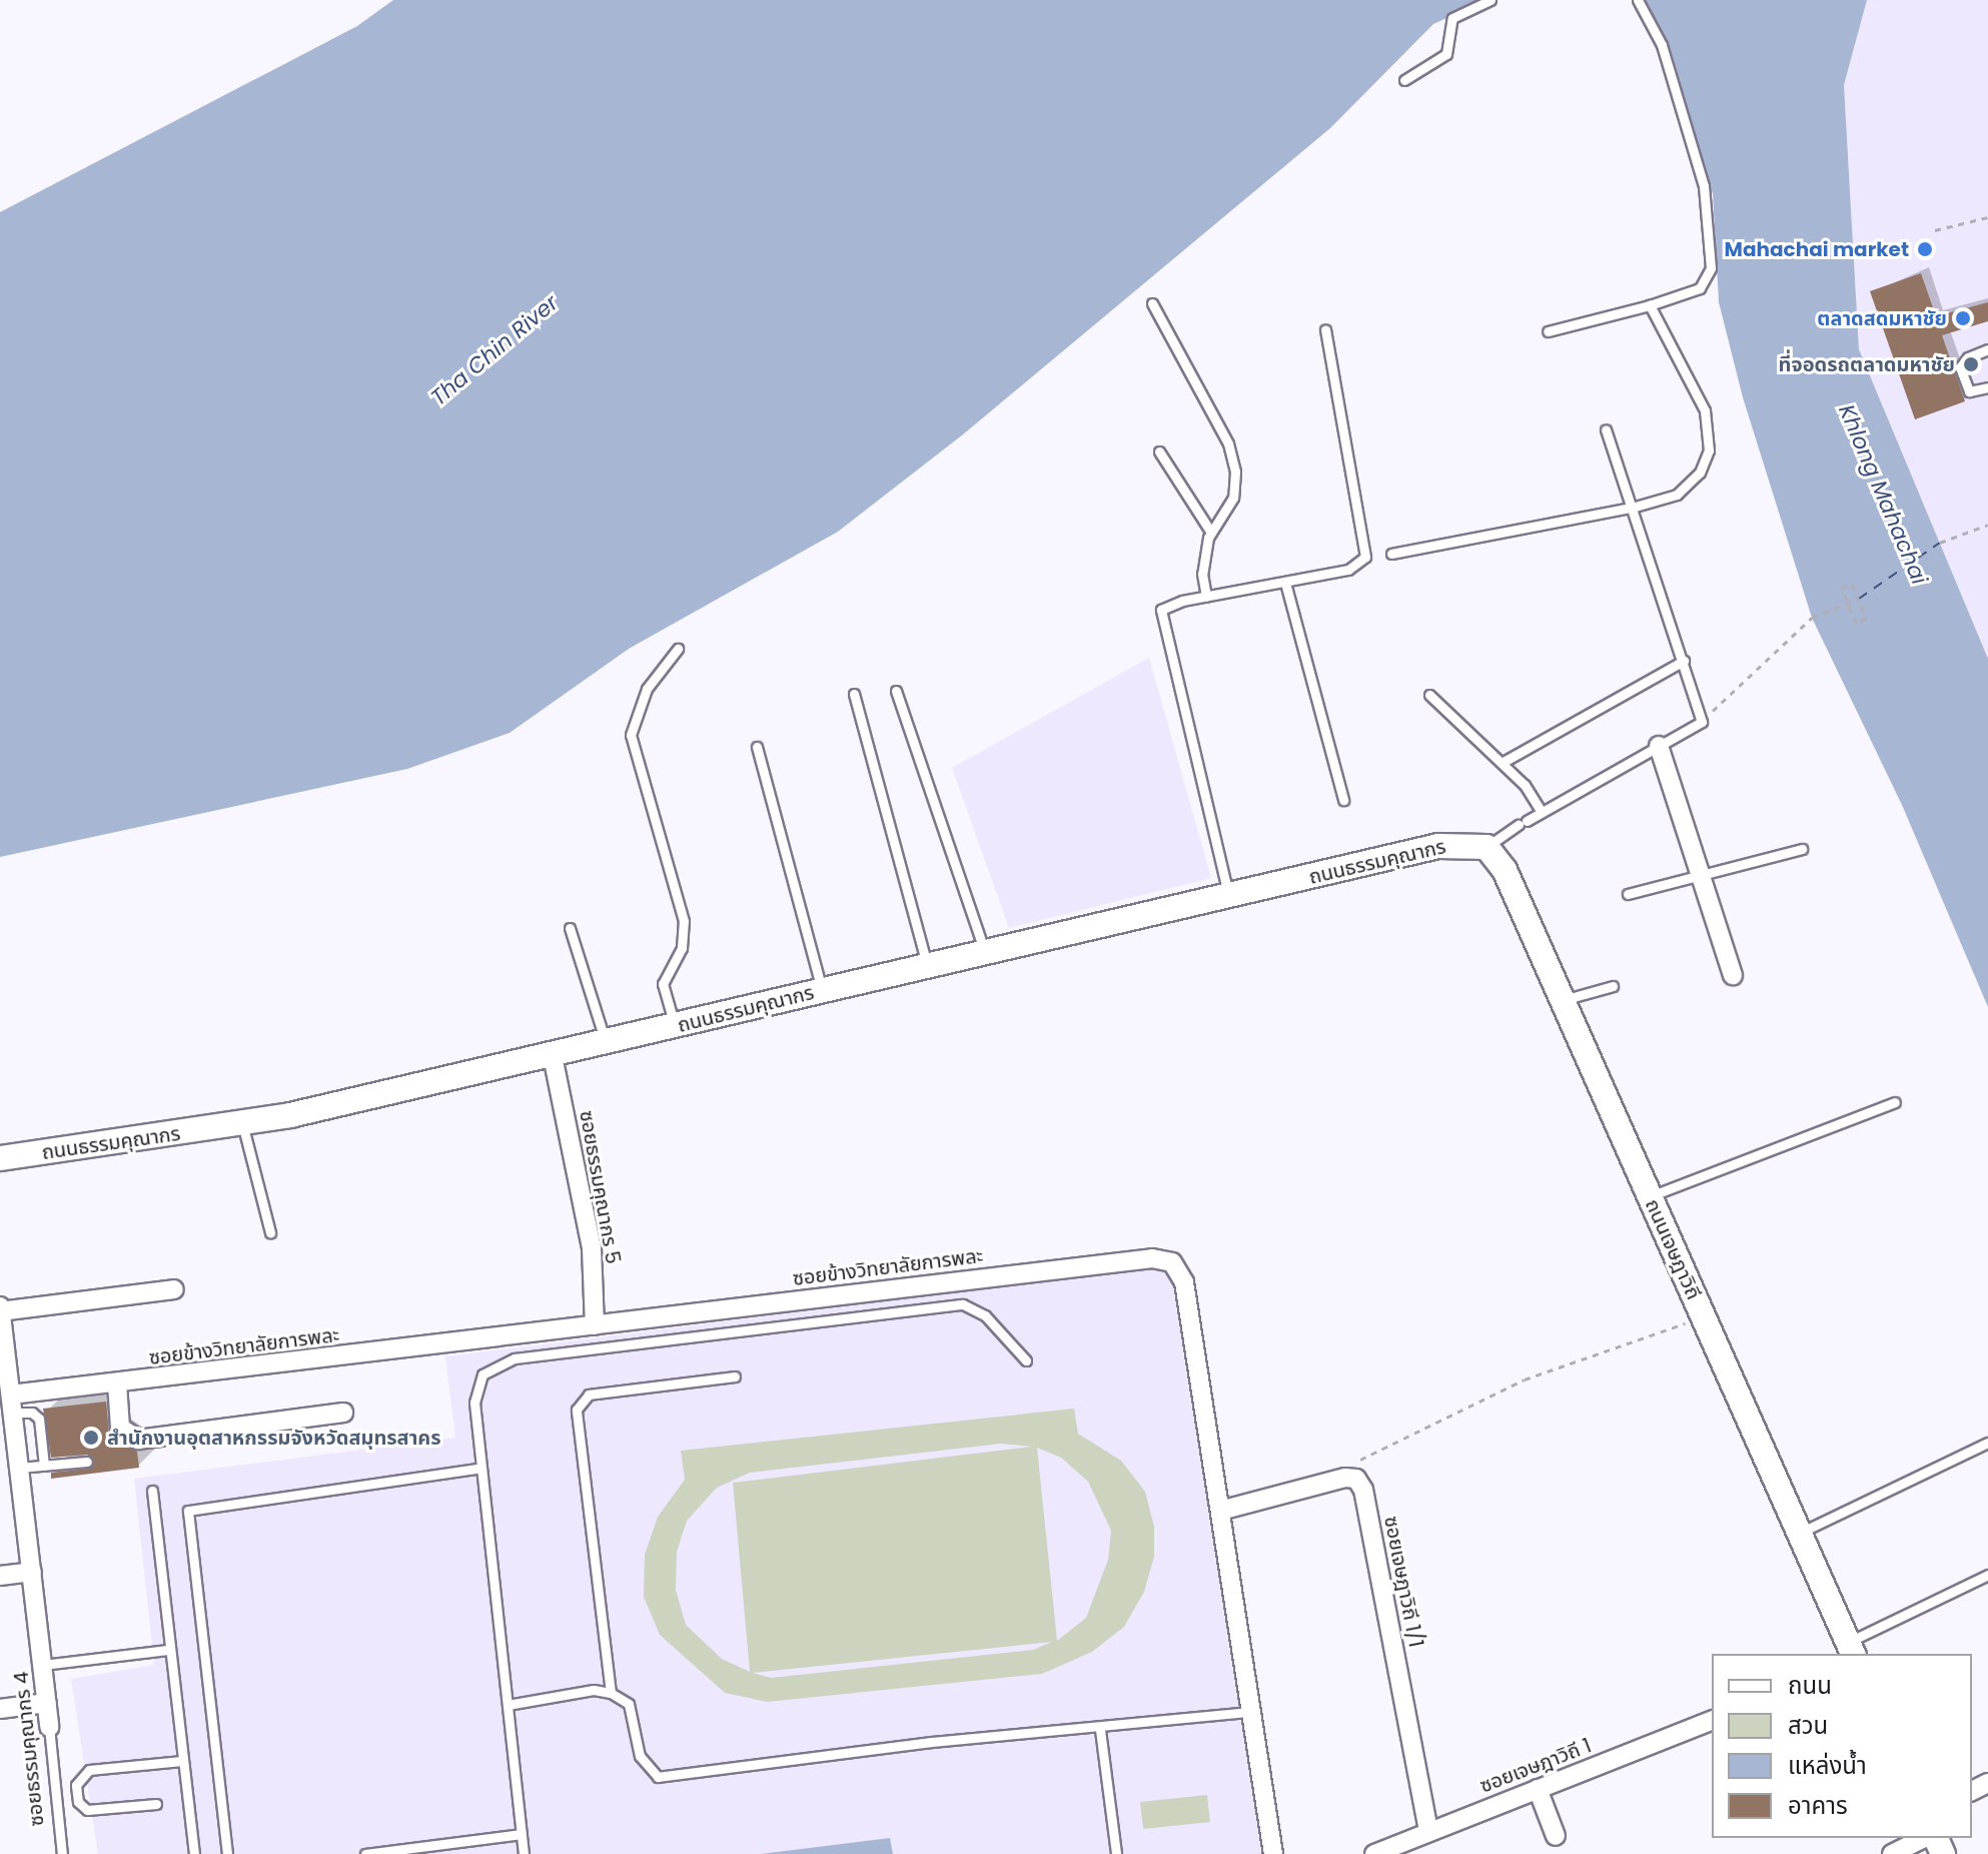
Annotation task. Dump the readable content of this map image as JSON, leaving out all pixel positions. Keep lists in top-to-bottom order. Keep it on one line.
{"streets":{"street":["ถนนธรรมคุณากร","ซอยธรรมคุณากร 5","ถนนเจษฎาวิถี","ซอยข้างวิทยาลัยการพละ","ซอยเจษฎาวิถี 1/1","ซอยธรรมคุณากร 4","ซอยเจษฎาวิถี 1"]},"crossings":[["ถนนธรรมคุณากร","ซอยธรรมคุณากร 5"],["ถนนธรรมคุณากร","ถนนเจษฎาวิถี"],["ซอยธรรมคุณากร 5","ซอยข้างวิทยาลัยการพละ"],["ซอยข้างวิทยาลัยการพละ","ซอยธรรมคุณากร 4"],["ซอยเจษฎาวิถี 1/1","ซอยเจษฎาวิถี 1"]],"water":["Tha Chin River","Khlong Mahachai"],"places":["Mahachai market","ตลาดสดมหาชัย","ที่จอดรถตลาดมหาชัย","สำนักงานอุตสาหกรรมจังหวัดสมุทรสาคร"],"legend":["ถนน","สวน","แหล่งน้ำ","อาคาร"]}
